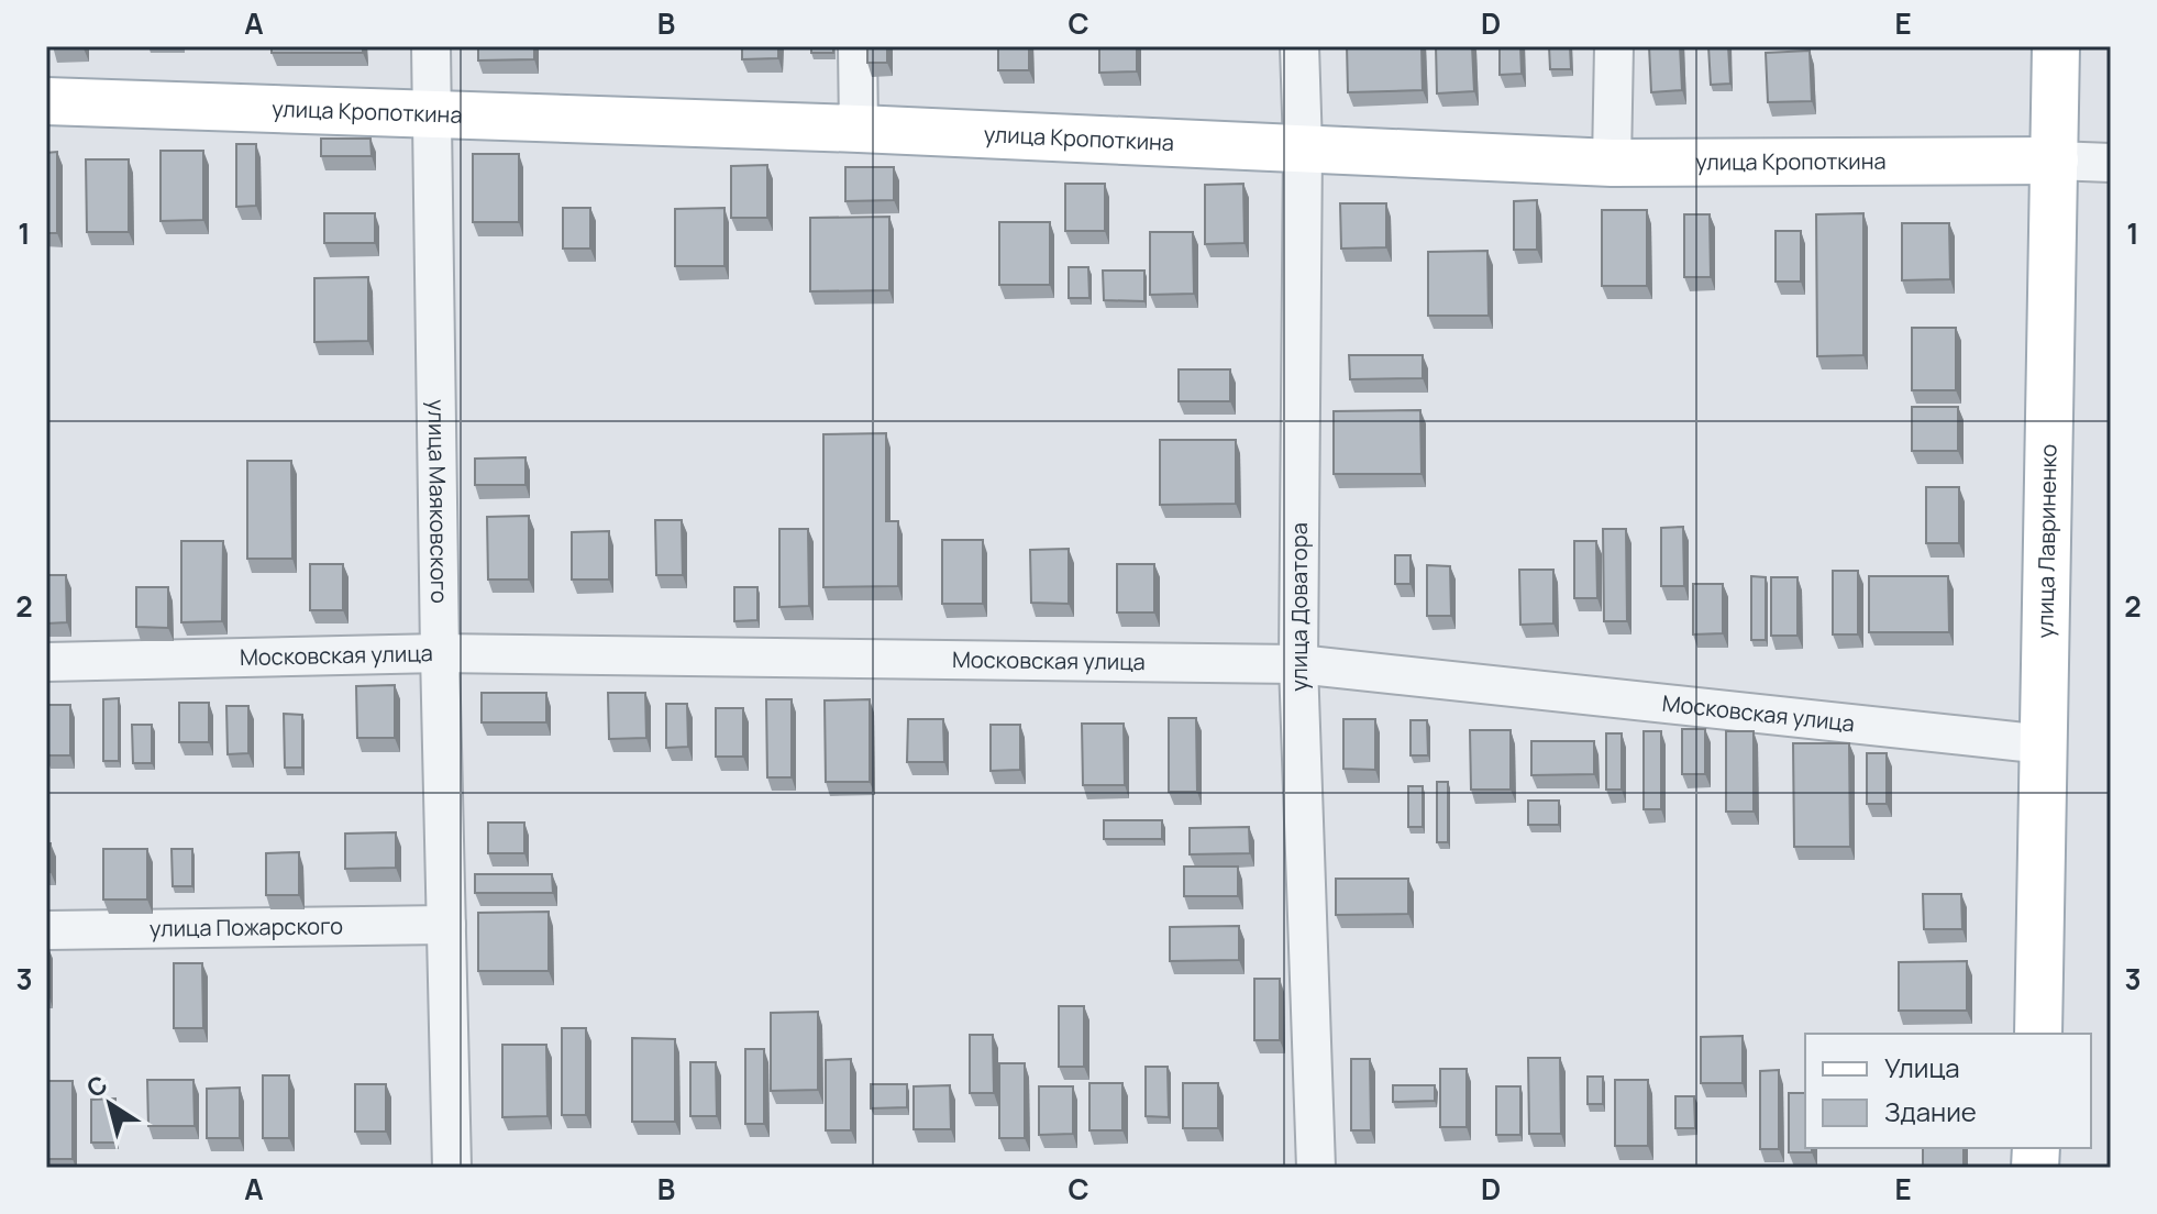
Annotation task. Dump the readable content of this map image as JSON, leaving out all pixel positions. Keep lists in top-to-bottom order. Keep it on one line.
{"streets":{"main road":["улица Кропоткина","улица Лавриненко"],"street":["улица Маяковского","улица Доватора","Московская улица","улица Пожарского"]},"crossings":[["улица Кропоткина","улица Маяковского"],["улица Кропоткина","улица Лавриненко"],["улица Кропоткина","улица Доватора"],["улица Маяковского","Московская улица"],["улица Маяковского","улица Пожарского"],["улица Лавриненко","Московская улица"],["улица Доватора","Московская улица"]],"legend":["Улица","Здание"],"north":"top left","grid":{"columns":["A","B","C","D","E"],"rows":["1","2","3"]}}
